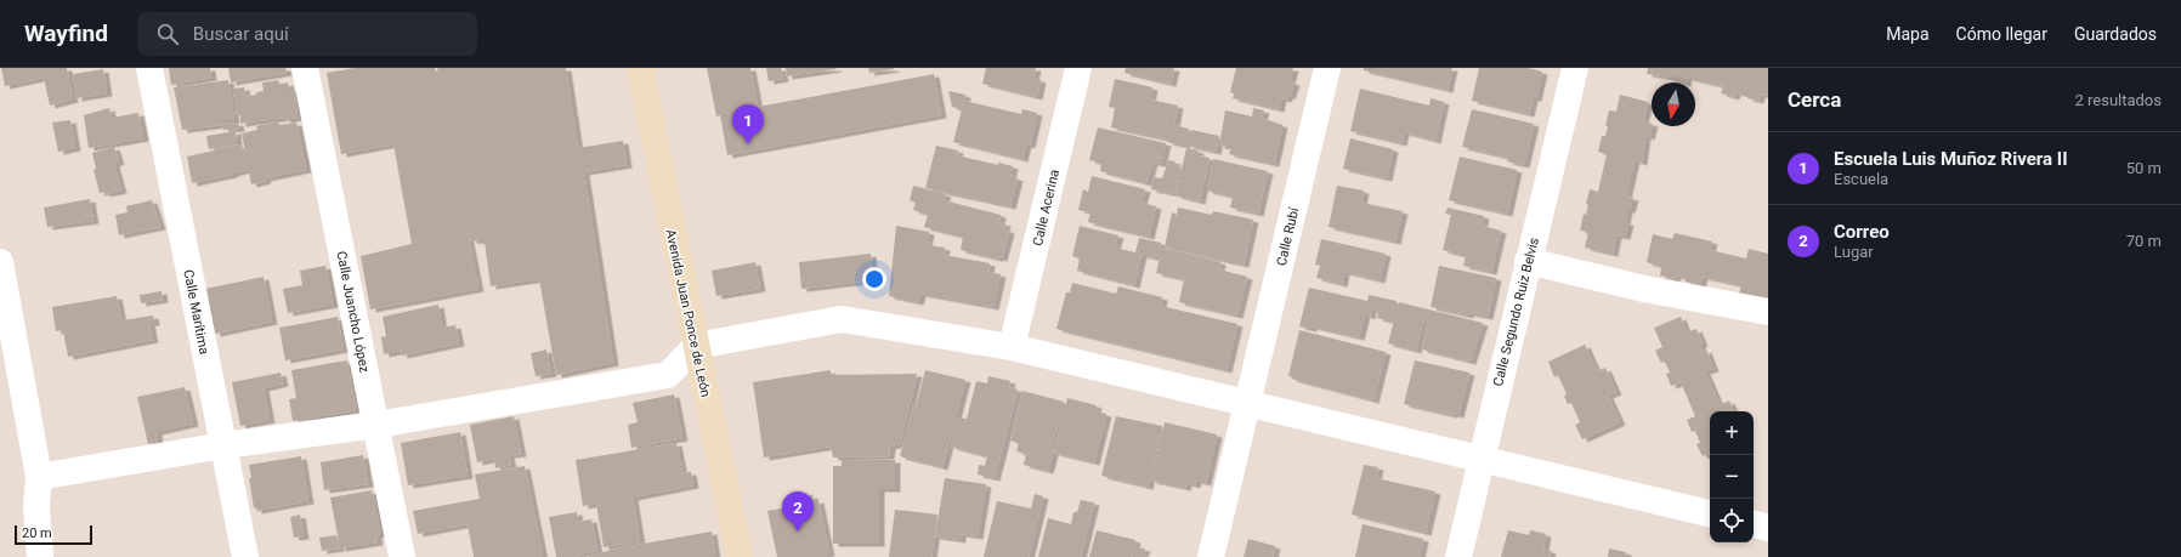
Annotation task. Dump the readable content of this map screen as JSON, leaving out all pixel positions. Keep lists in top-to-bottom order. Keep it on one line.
{"streets":{"main road":["Avenida Juan Ponce de León"],"street":["Calle Acerina","Calle Rubí","Calle Marítima","Calle Juancho López","Calle Segundo Ruiz Belvis"]},"scale_bar":"20 m","north":"bottom","page":{"header":"Wayfind","search":"Buscar aquí","nav":["Mapa","Cómo llegar","Guardados"],"heading":["Cerca","2 resultados"],"pins":["1","2"],"list":[{"mark":"1","name":"Escuela Luis Muñoz Rivera II","note":"Escuela","value":"50 m"},{"mark":"2","name":"Correo","note":"Lugar","value":"70 m"}],"map_buttons":["+","−"],"scale":"20 m"}}
